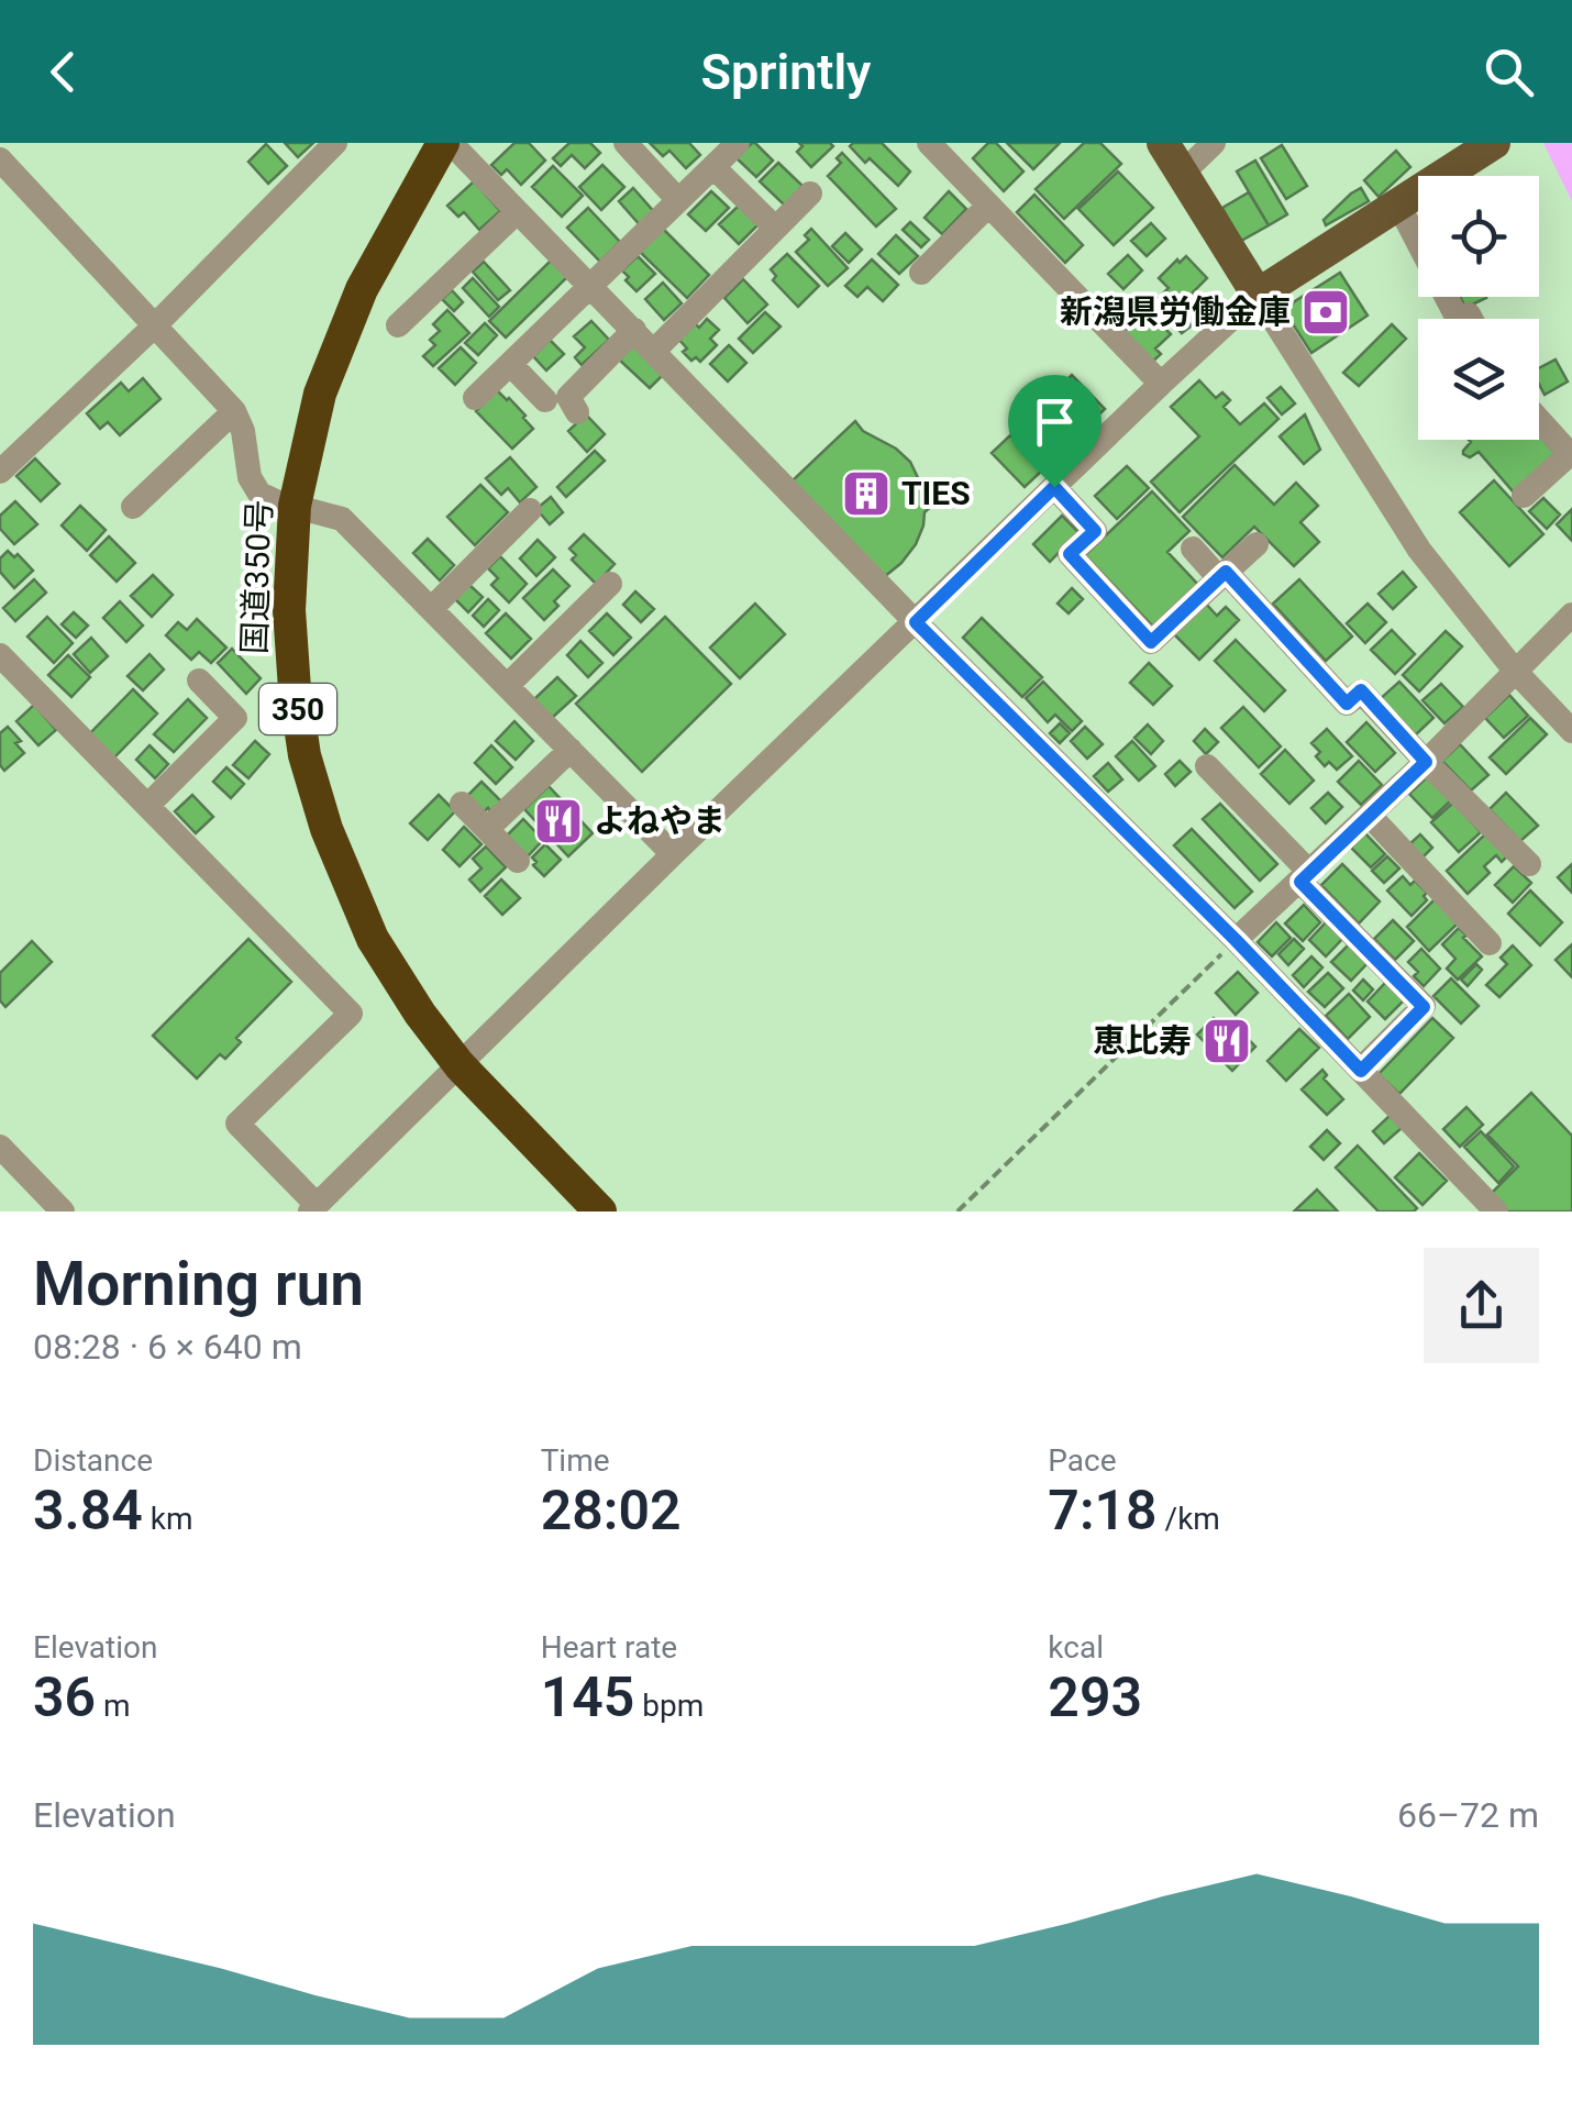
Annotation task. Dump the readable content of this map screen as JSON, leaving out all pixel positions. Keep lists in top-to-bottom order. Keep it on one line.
{"streets":{"highway":["国道350号","350"]},"places":{"bank":["新潟県労働金庫"],"building":["TIES"],"restaurant":["よねやま","恵比寿"]},"page":{"header":"Sprintly","heading":["Morning run","08:28 · 6 × 640 m"],"stats":[["Distance","3.84 km"],["Time","28:02"],["Pace","7:18 /km"],["Elevation","36 m"],["Heart rate","145 bpm"],["kcal","293"]],"chart":["Elevation","66–72 m"]}}
